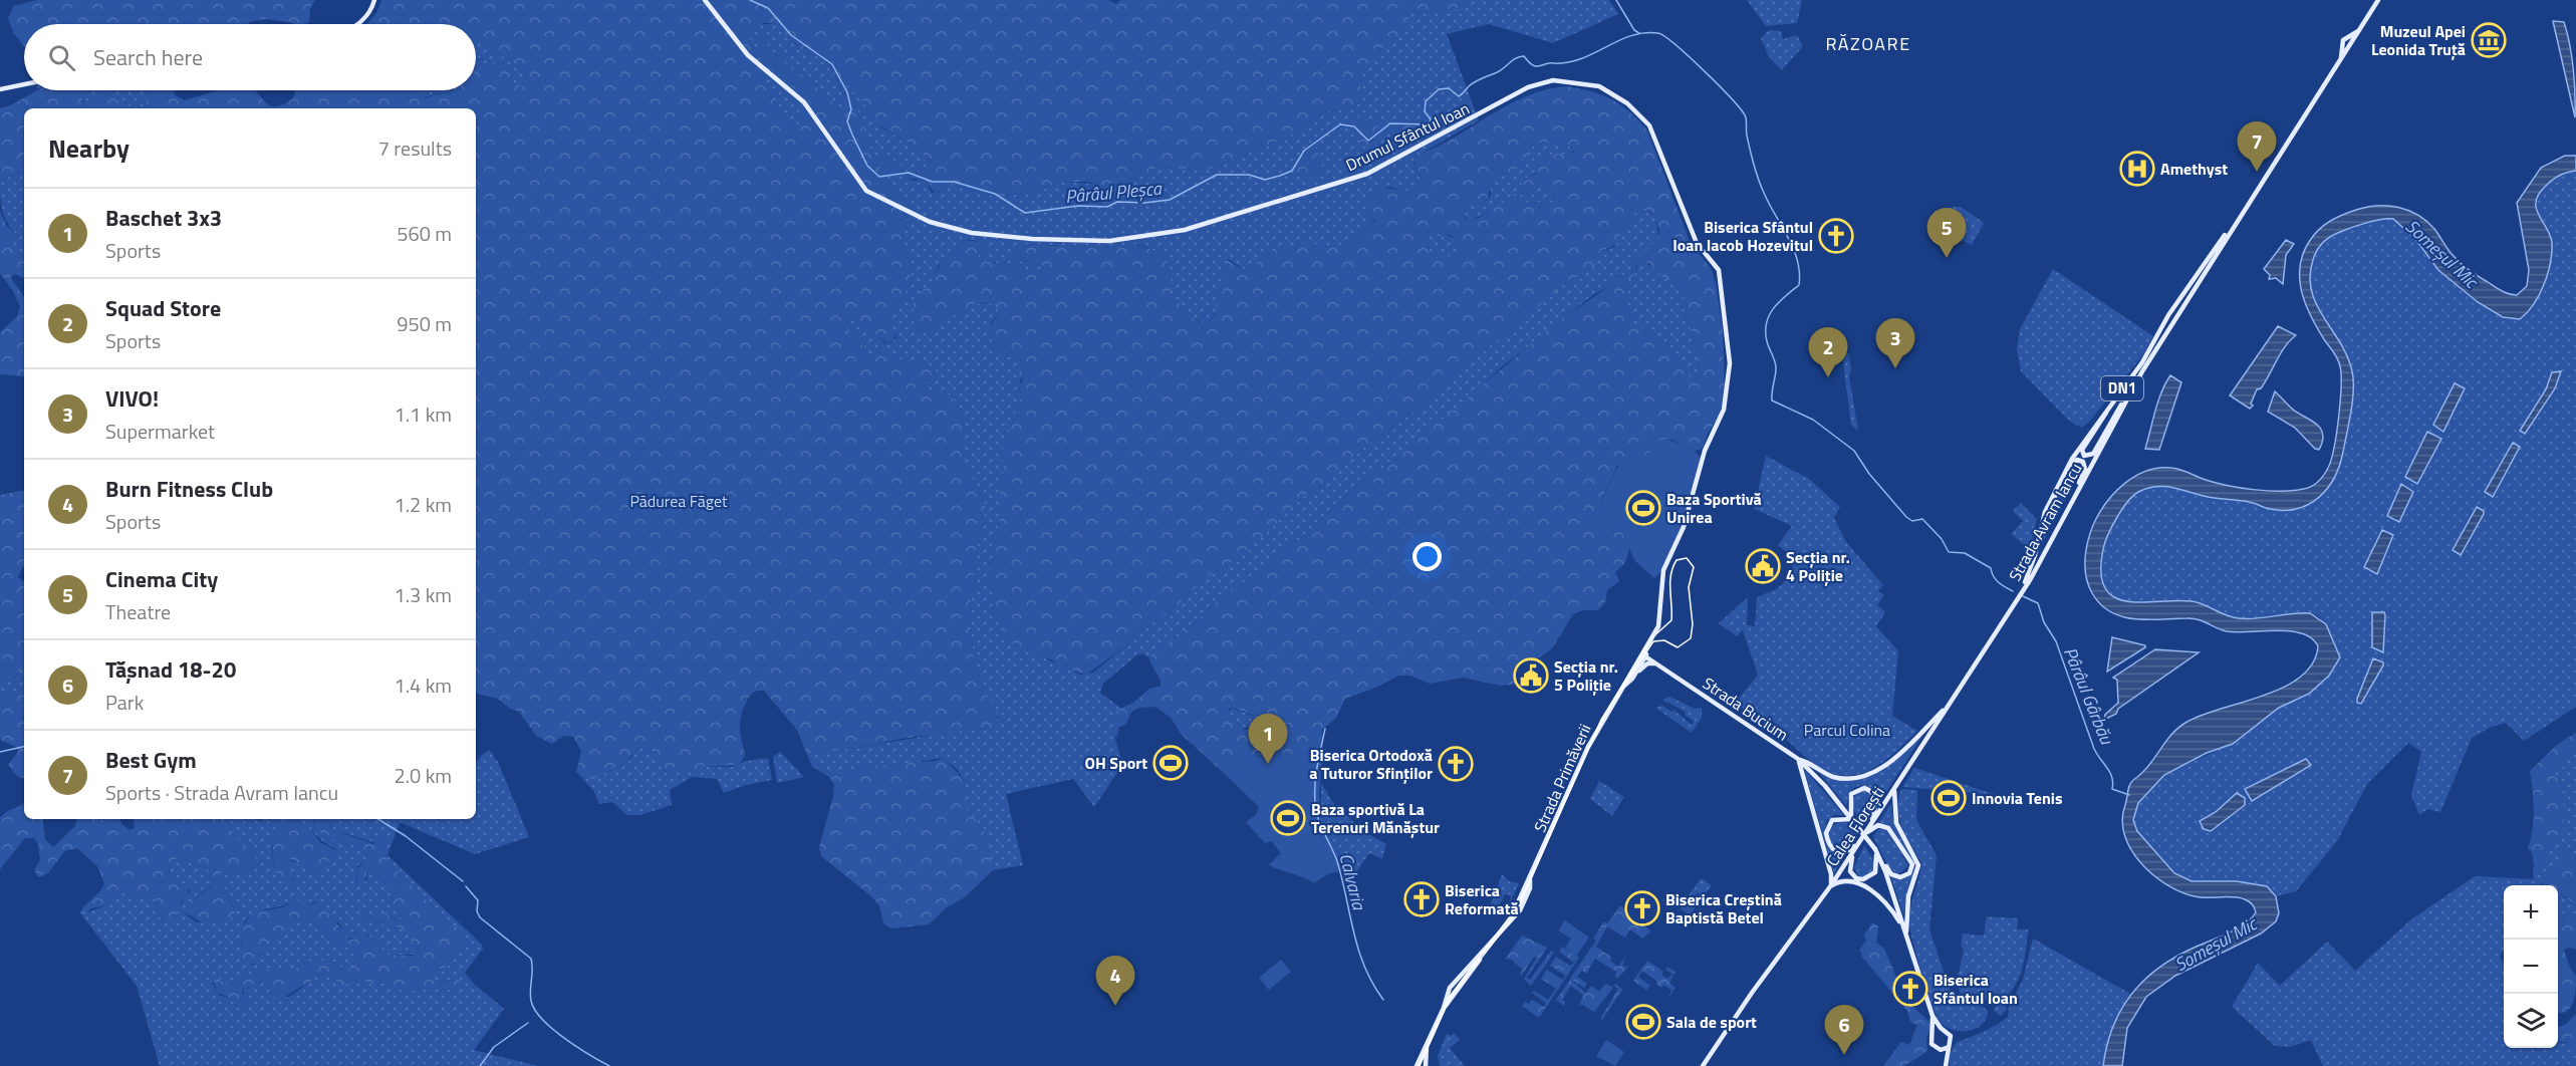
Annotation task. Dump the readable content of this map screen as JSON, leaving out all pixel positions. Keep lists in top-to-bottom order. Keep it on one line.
{"streets":{"main road":["Drumul Sfântul Ioan","DN1","Strada Avram Iancu","Strada Bucium","Strada Primăverii","Calea Florești"]},"crossings":[["Drumul Sfântul Ioan","Strada Bucium"],["Drumul Sfântul Ioan","Strada Primăverii"],["Strada Avram Iancu","Calea Florești"],["Strada Bucium","Strada Primăverii"]],"districts":["RĂZOARE"],"water":["Pârâul Pleșca","Someșul Mic","Pârâul Gârbău","Calvaria"],"parks":["Pădurea Făget","Parcul Colina"],"places":{"museum":["Muzeul Apei Leonida Truță"],"hospital":["Amethyst"],"church":["Biserica Sfântul Ioan Iacob Hozevitul","Biserica Ortodoxă a Tuturor Sfinților","Biserica Reformată","Biserica Creștină Baptistă Betel","Biserica Sfântul Ioan"],"sports":["Baza Sportivă Unirea","OH Sport","Innovia Tenis","Baza sportivă La Terenuri Mănăștur","Sala de sport"],"public building":["Secția nr. 4 Poliție","Secția nr. 5 Poliție"]},"page":{"search":"Search here","heading":["Nearby","7 results"],"pins":["7","5","3","2","1","4","6"],"list":[{"mark":"1","name":"Baschet 3x3","note":"Sports","value":"560 m"},{"mark":"2","name":"Squad Store","note":"Sports","value":"950 m"},{"mark":"3","name":"VIVO!","note":"Supermarket","value":"1.1 km"},{"mark":"4","name":"Burn Fitness Club","note":"Sports","value":"1.2 km"},{"mark":"5","name":"Cinema City","note":"Theatre","value":"1.3 km"},{"mark":"6","name":"Tășnad 18-20","note":"Park","value":"1.4 km"},{"mark":"7","name":"Best Gym","note":"Sports · Strada Avram Iancu","value":"2.0 km"}],"map_buttons":["+","−"]}}
